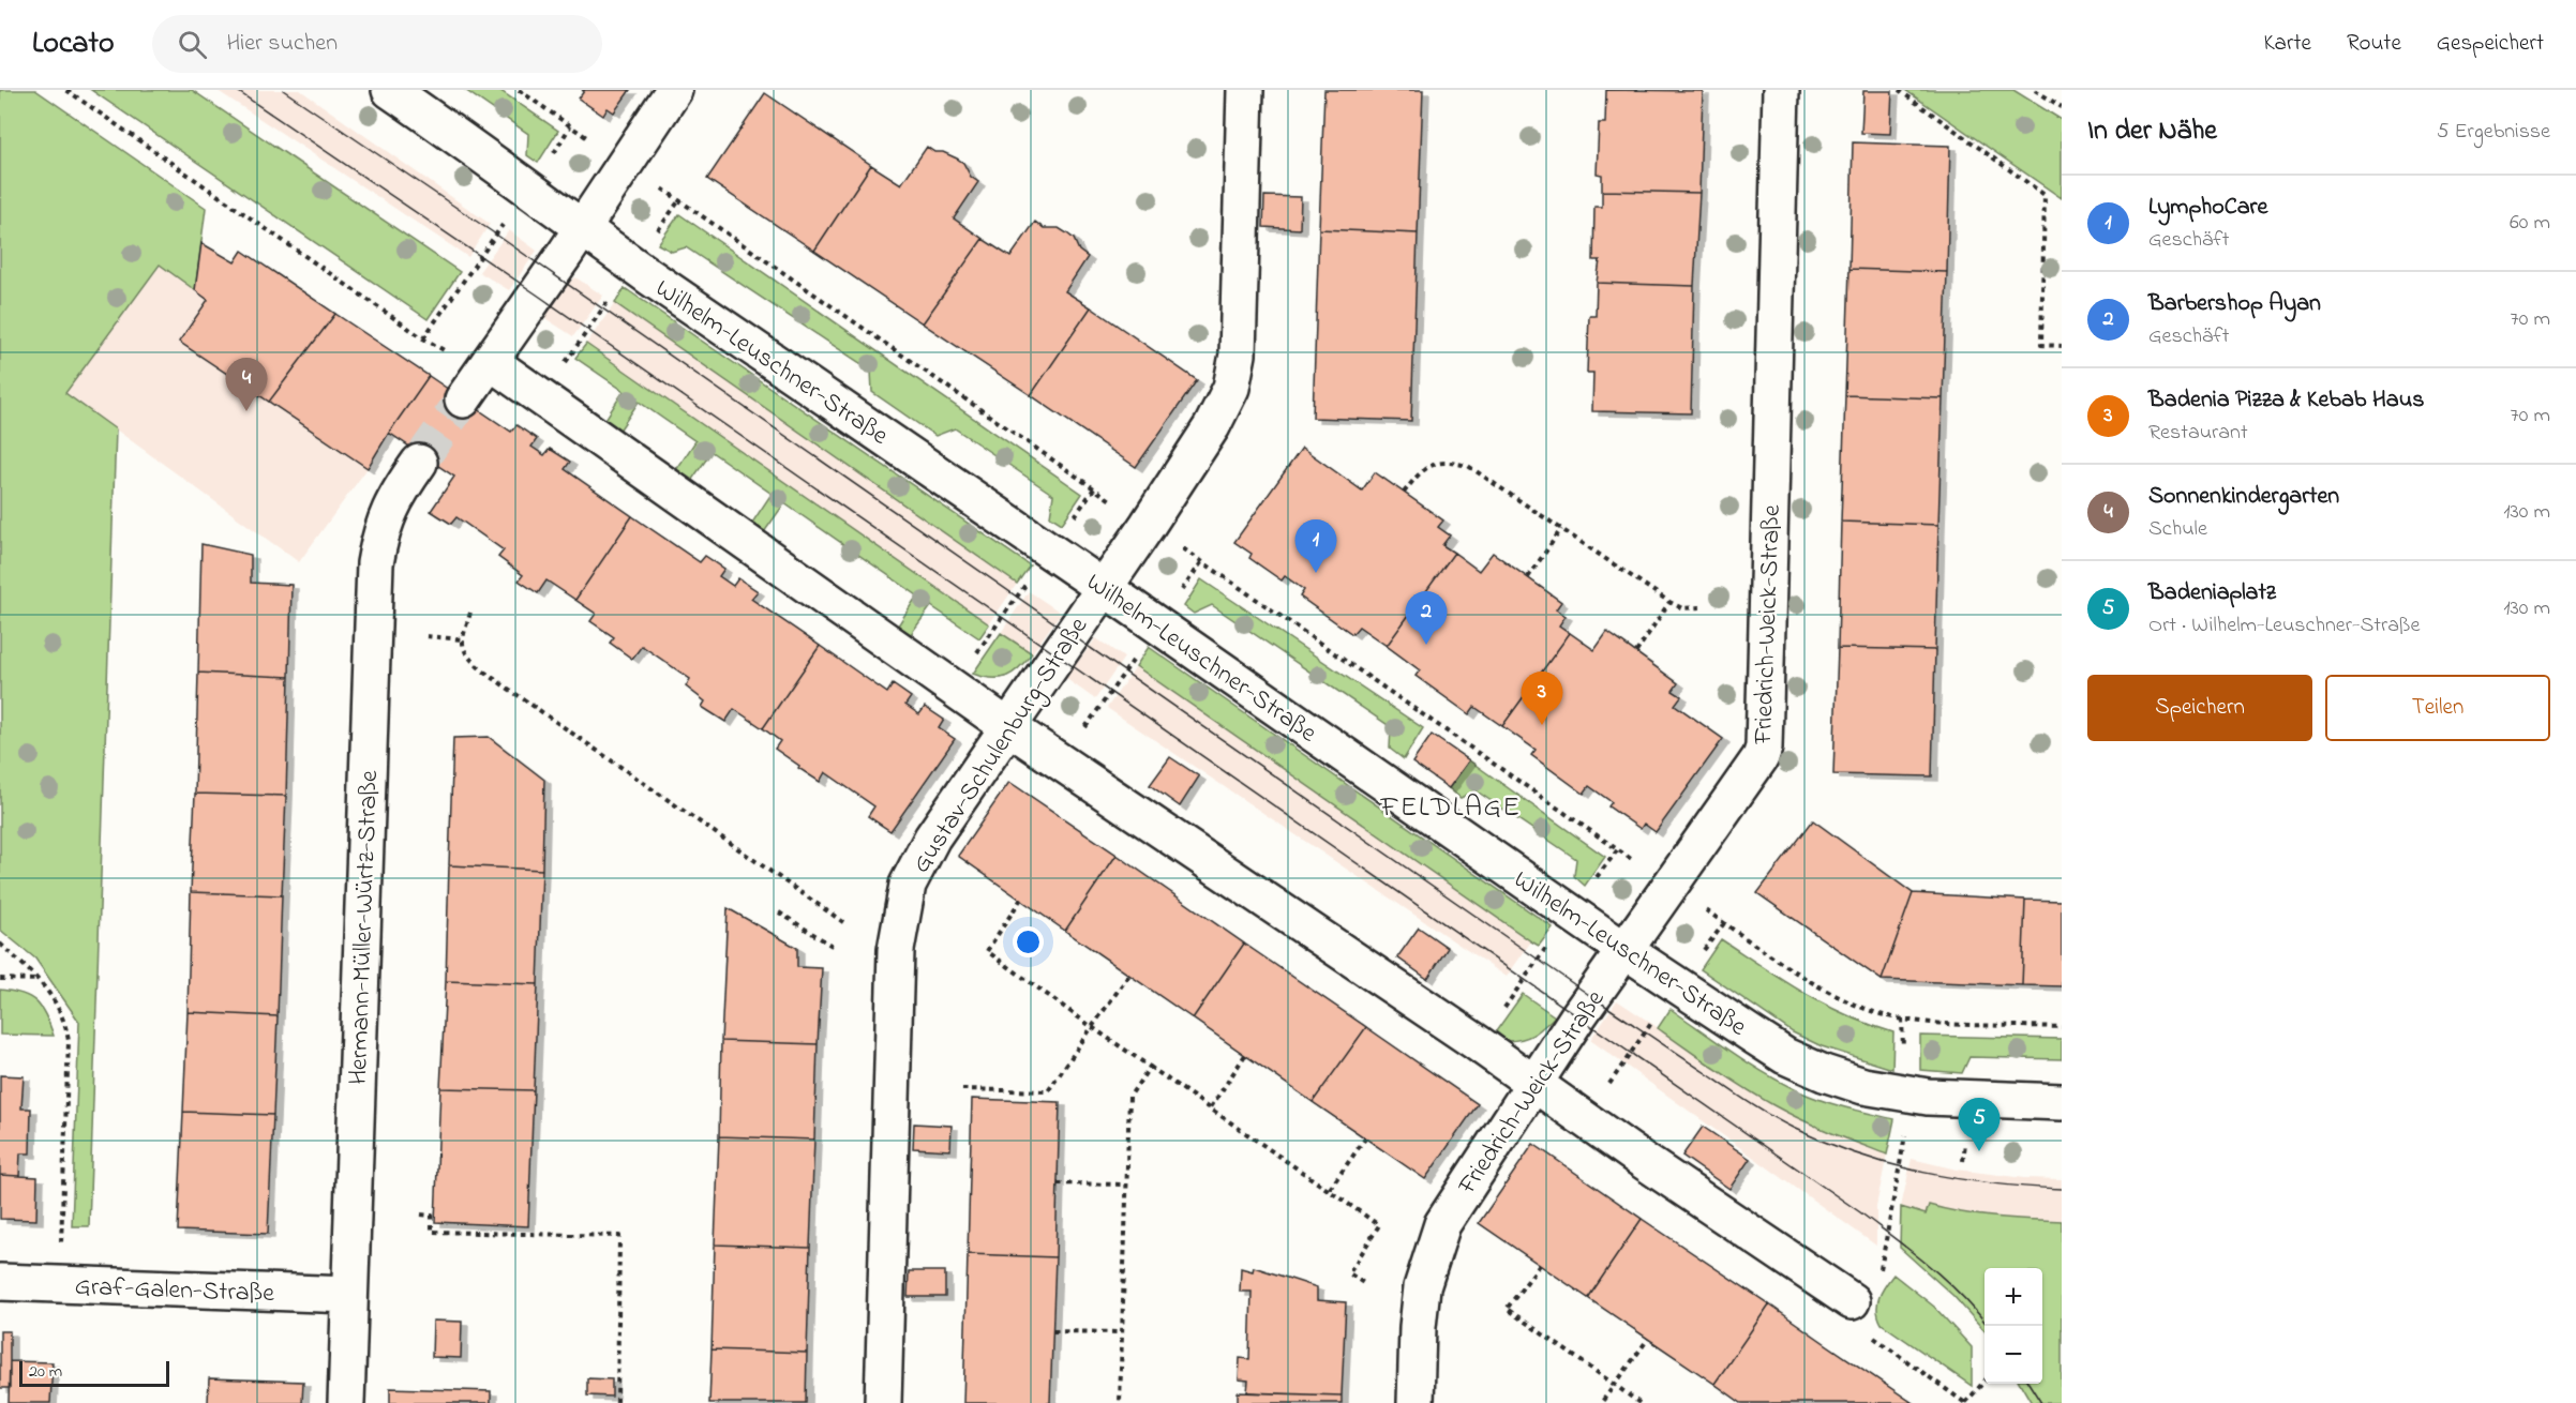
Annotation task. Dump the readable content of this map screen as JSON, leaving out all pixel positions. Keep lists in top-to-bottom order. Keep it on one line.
{"streets":{"street":["Wilhelm-Leuschner-Straße","Friedrich-Weick-Straße","Gustav-Schulenburg-Straße","Hermann-Müller-Würtz-Straße","Graf-Galen-Straße"]},"crossings":[["Wilhelm-Leuschner-Straße","Friedrich-Weick-Straße"],["Wilhelm-Leuschner-Straße","Gustav-Schulenburg-Straße"],["Hermann-Müller-Würtz-Straße","Graf-Galen-Straße"]],"districts":["FELDLAGE"],"scale_bar":"20 m","page":{"header":"Locato","search":"Hier suchen","nav":["Karte","Route","Gespeichert"],"heading":["In der Nähe","5 Ergebnisse"],"list":[{"mark":"1","name":"LymphoCare","note":"Geschäft","value":"60 m"},{"mark":"2","name":"Barbershop Ayan","note":"Geschäft","value":"70 m"},{"mark":"3","name":"Badenia Pizza & Kebab Haus","note":"Restaurant","value":"70 m"},{"mark":"4","name":"Sonnenkindergarten","note":"Schule","value":"130 m"},{"mark":"5","name":"Badeniaplatz","note":"Ort · Wilhelm-Leuschner-Straße","value":"130 m"}],"pins":["4","1","2","3","5"],"buttons":["Speichern","Teilen"],"map_buttons":["+","−"],"scale":"20 m"}}
